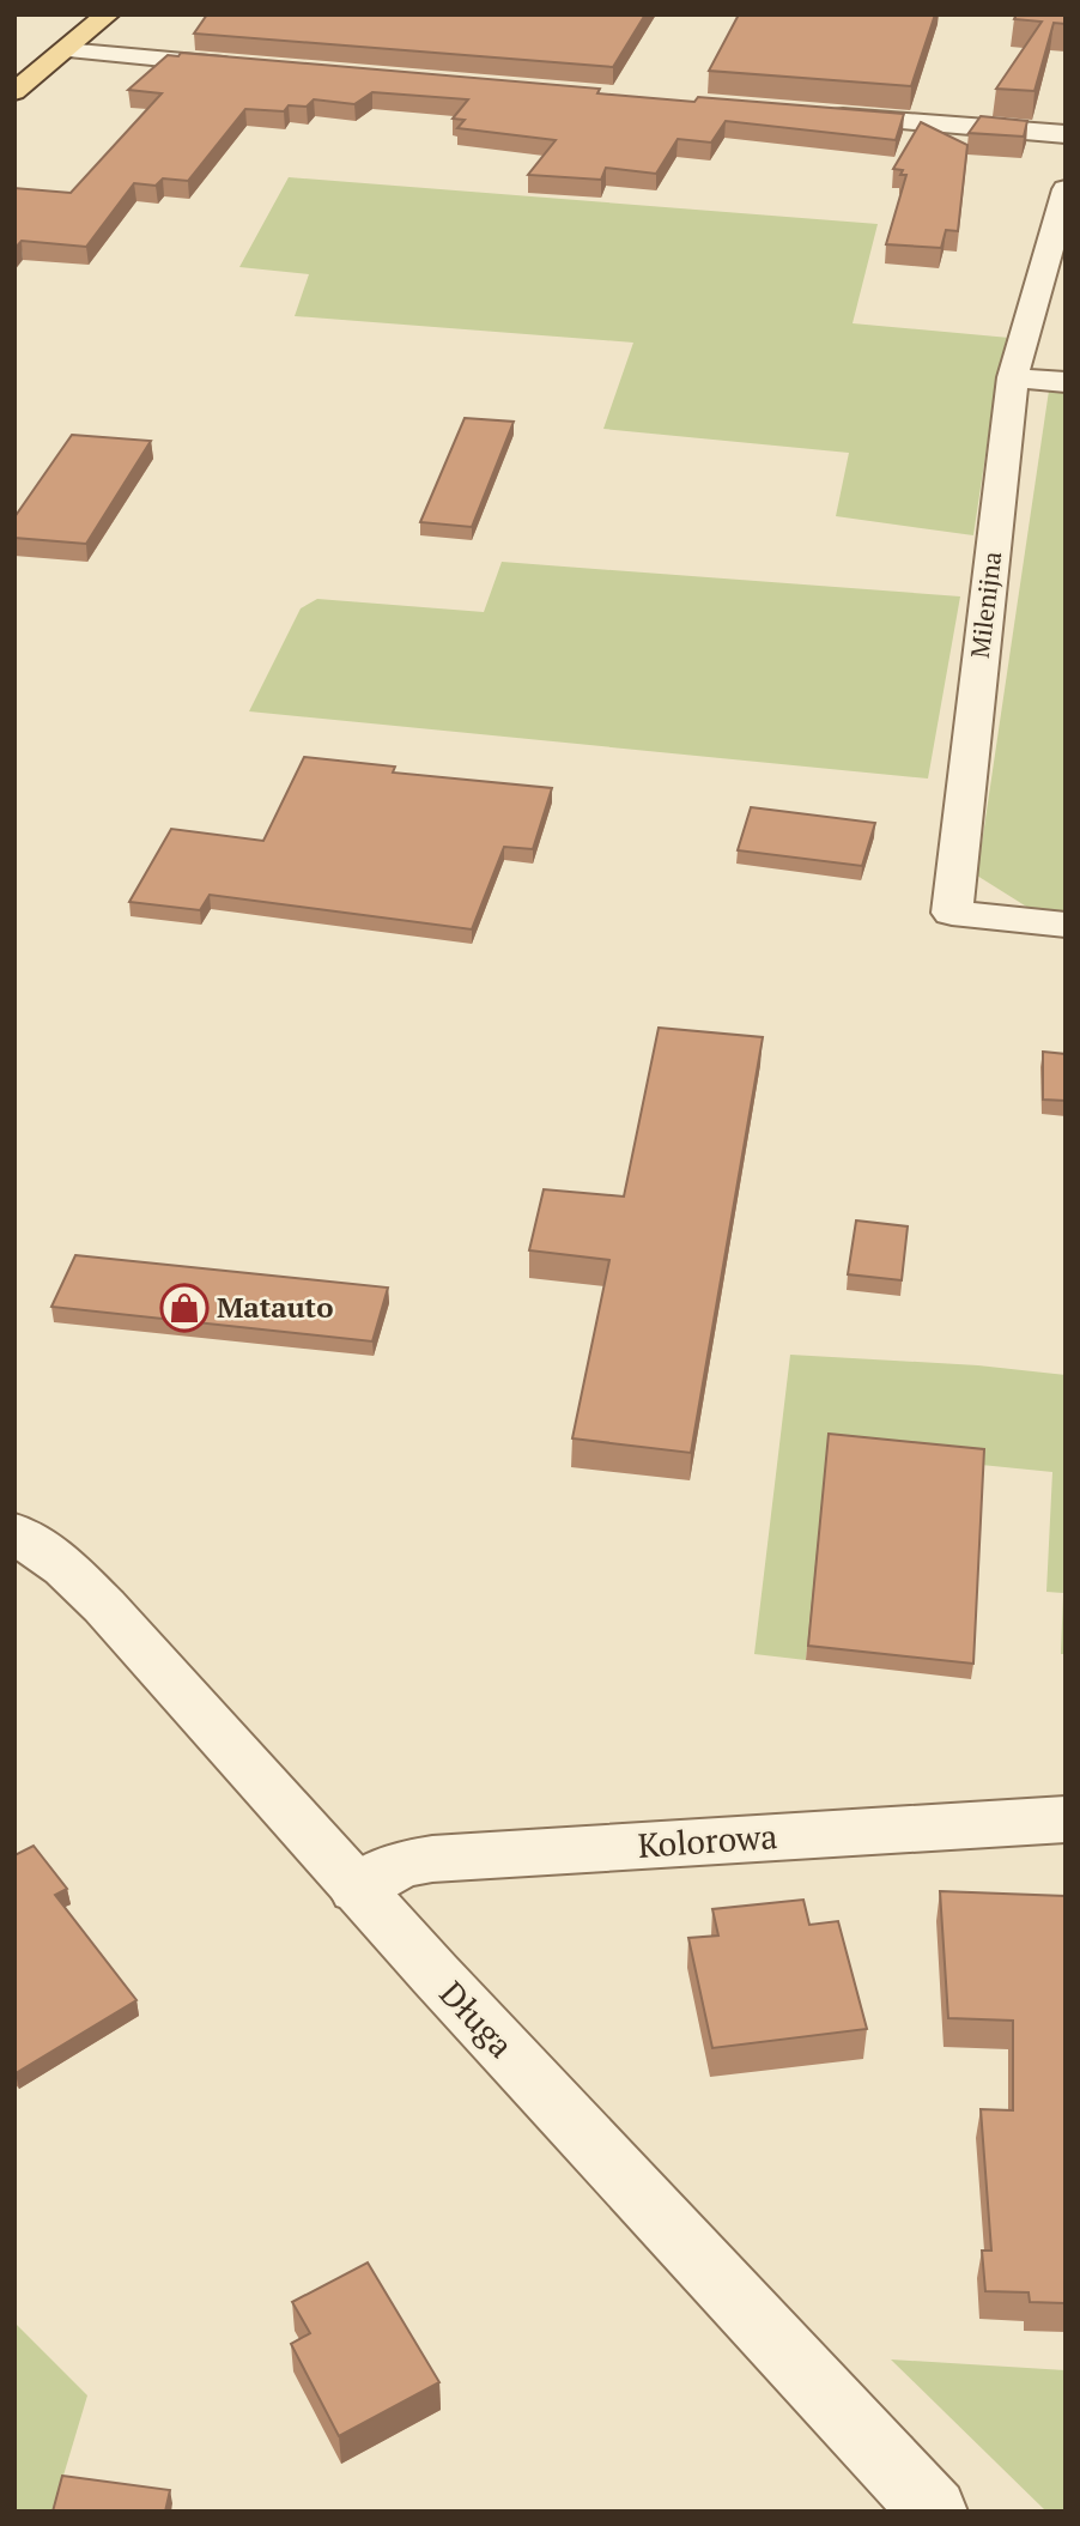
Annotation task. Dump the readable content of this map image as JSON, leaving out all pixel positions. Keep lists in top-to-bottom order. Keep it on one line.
{"streets":{"street":["Milenijna","Kolorowa","Długa"]},"crossings":[["Kolorowa","Długa"]],"places":{"shop":["Matauto"]}}
